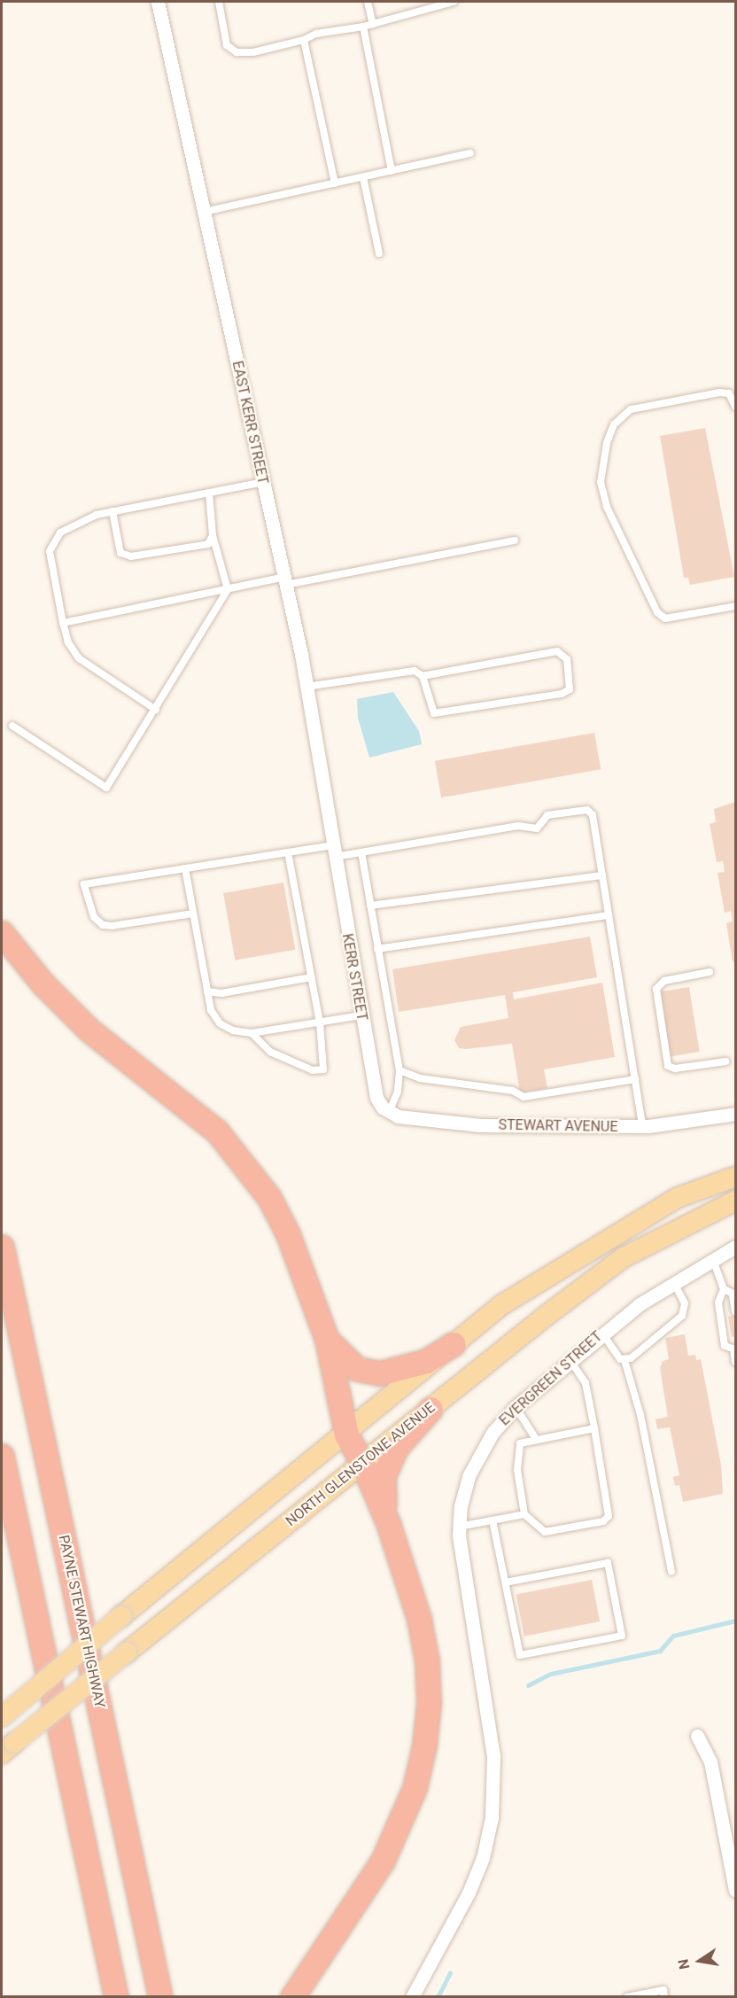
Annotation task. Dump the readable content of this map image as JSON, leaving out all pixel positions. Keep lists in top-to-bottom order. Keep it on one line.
{"streets":{"highway":["PAYNE STEWART HIGHWAY"],"main road":["NORTH GLENSTONE AVENUE"],"street":["EAST KERR STREET","KERR STREET","STEWART AVENUE","EVERGREEN STREET"]},"crossings":[["EAST KERR STREET","KERR STREET"],["KERR STREET","STEWART AVENUE"]],"north":"left"}
